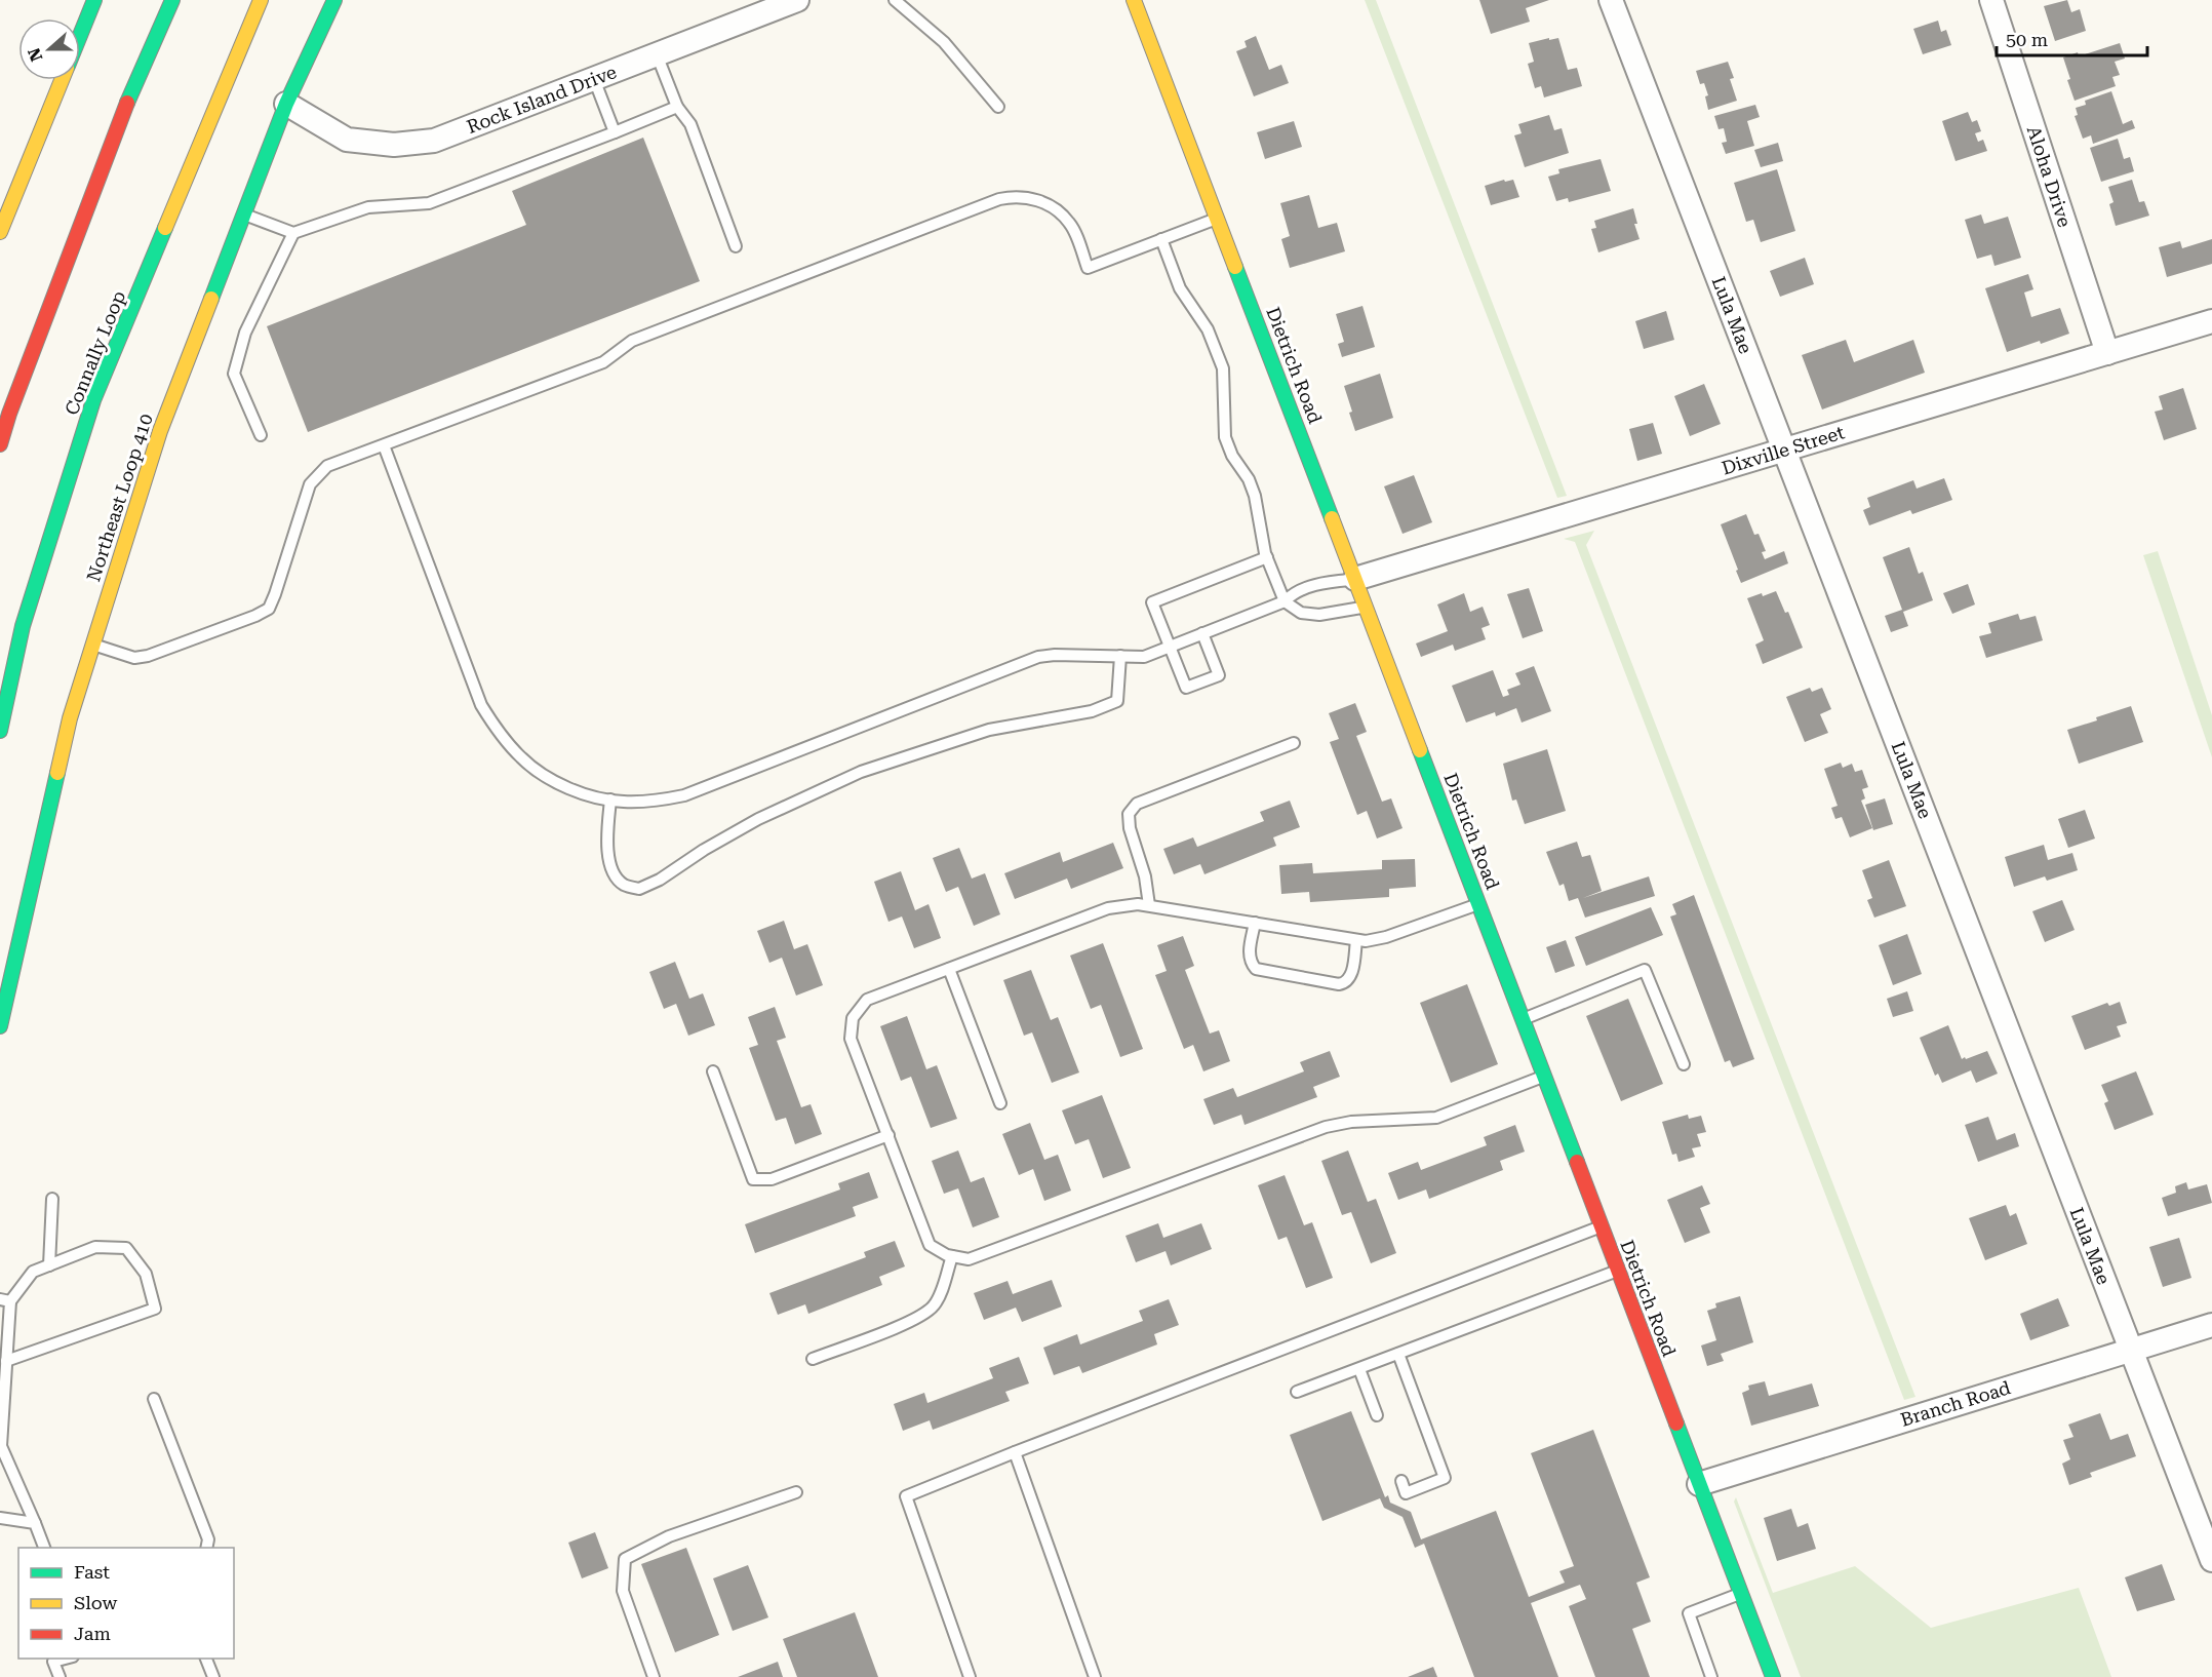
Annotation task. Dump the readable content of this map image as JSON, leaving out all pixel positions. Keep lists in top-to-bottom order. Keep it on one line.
{"streets":{"main road":["Connally Loop","Dietrich Road","Northeast Loop 410"],"street":["Rock Island Drive","Aloha Drive","Lula Mae","Dixville Street","Branch Road"]},"crossings":[["Rock Island Drive","Northeast Loop 410"],["Aloha Drive","Dixville Street"],["Lula Mae","Dixville Street"],["Lula Mae","Branch Road"],["Dietrich Road","Dixville Street"],["Dietrich Road","Branch Road"]],"legend":["Fast","Slow","Jam"],"scale_bar":"50 m","north":"left"}
